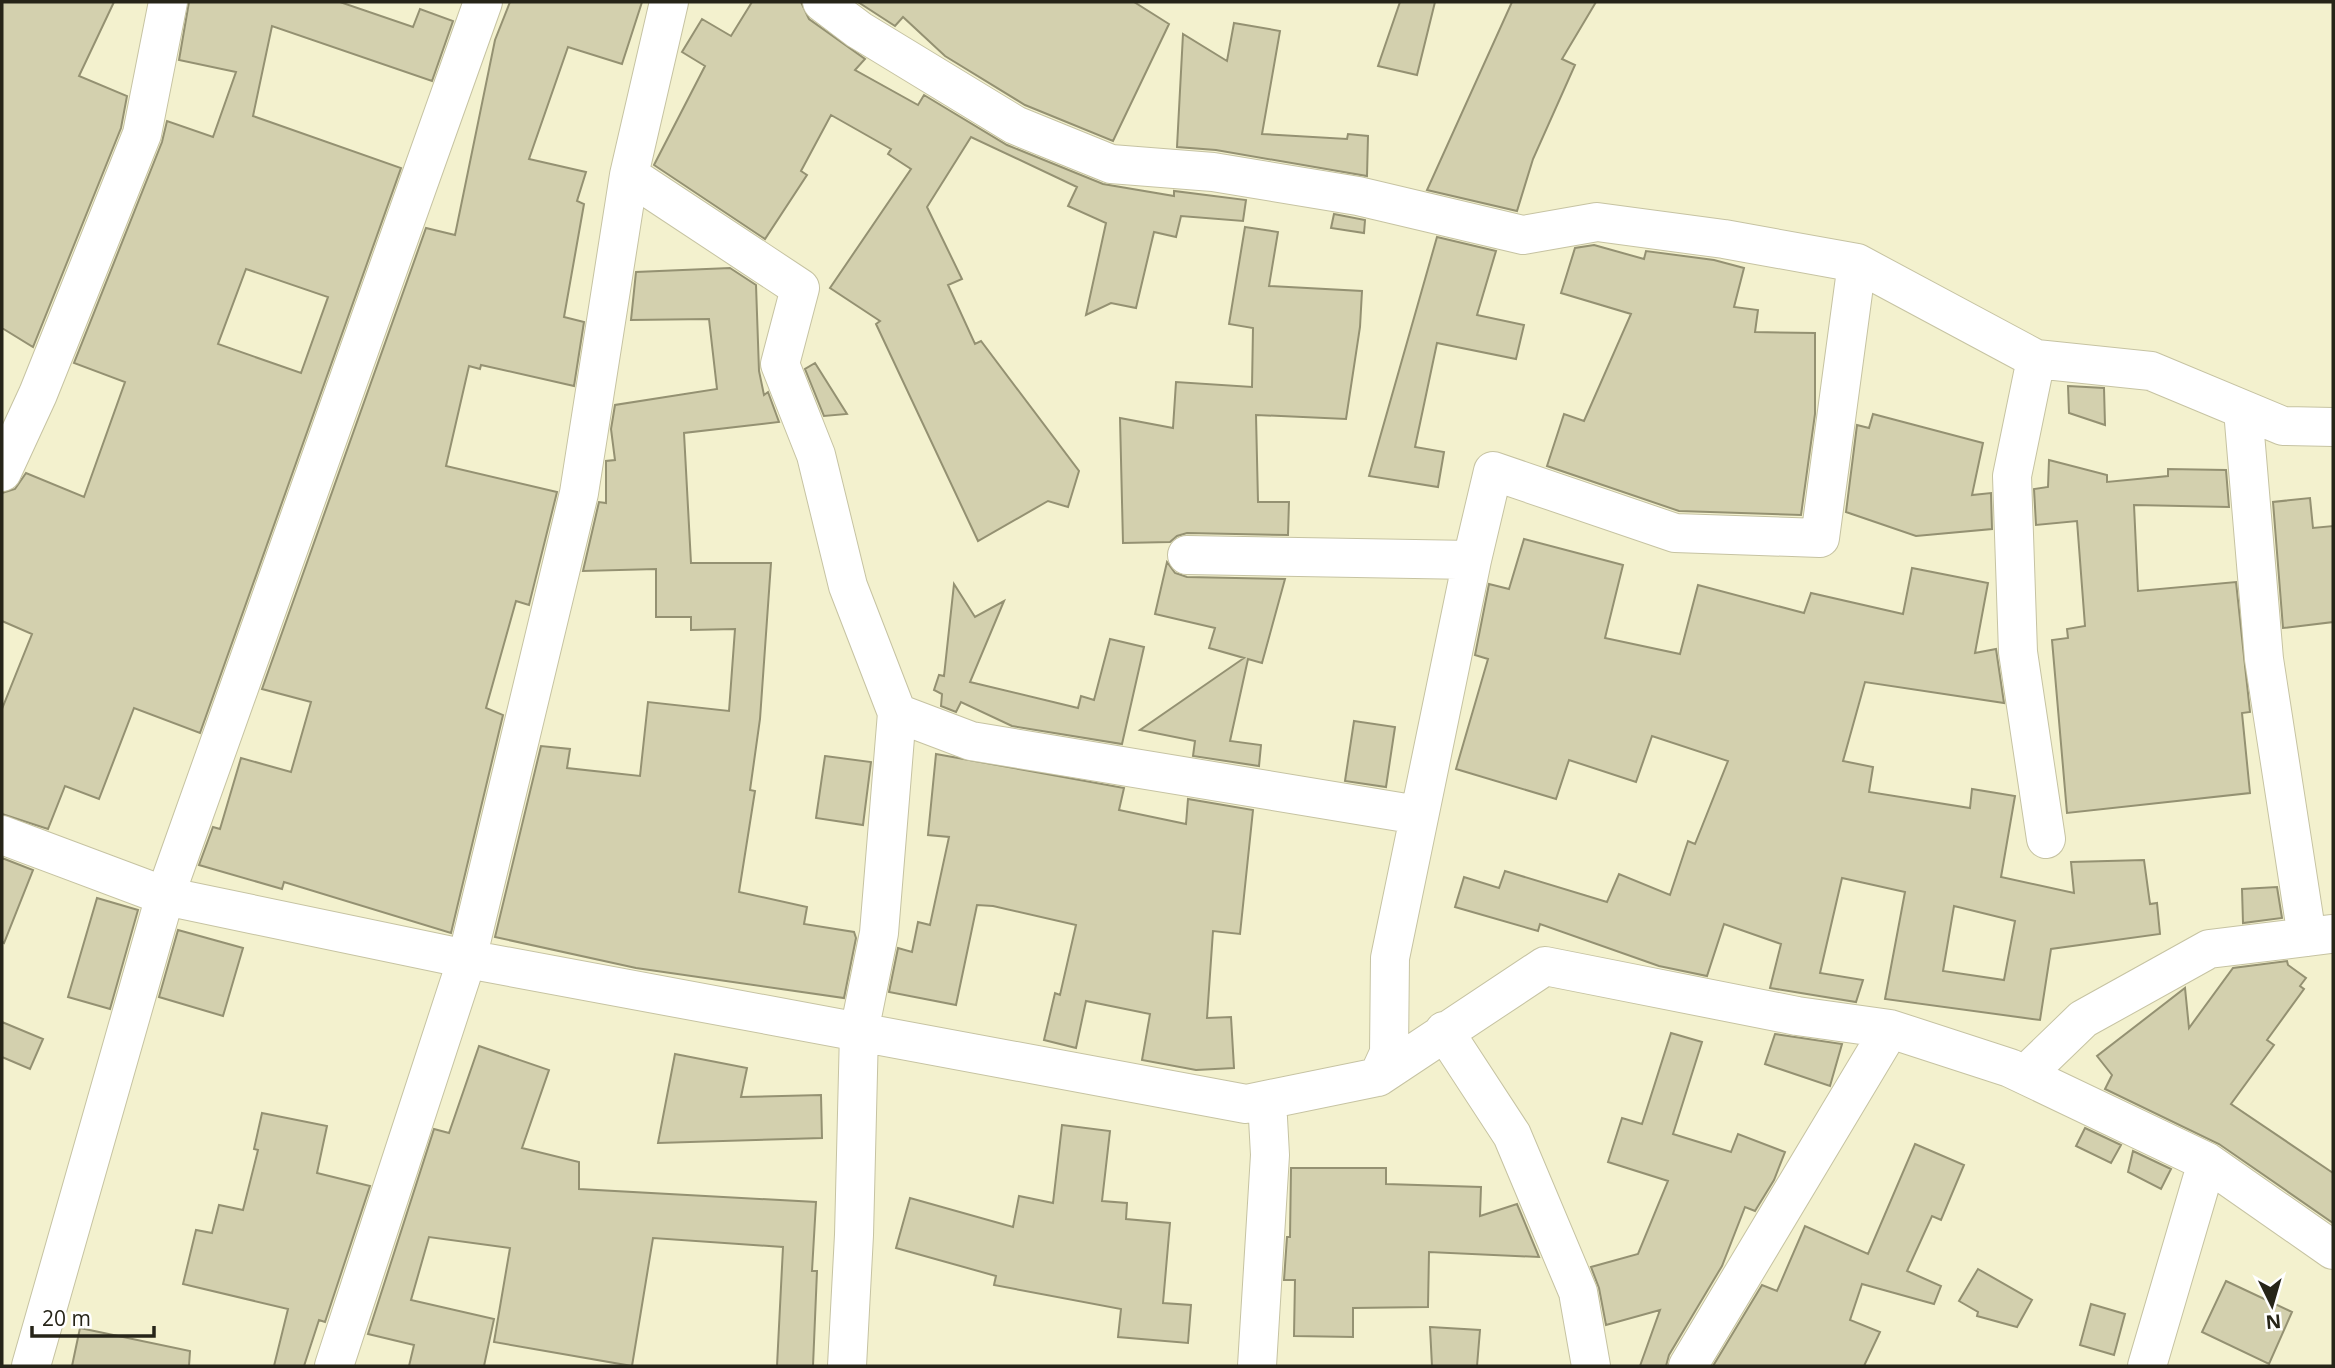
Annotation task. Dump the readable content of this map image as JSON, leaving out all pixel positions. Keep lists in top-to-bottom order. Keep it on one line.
{"scale_bar":"20 m","north":"bottom"}
